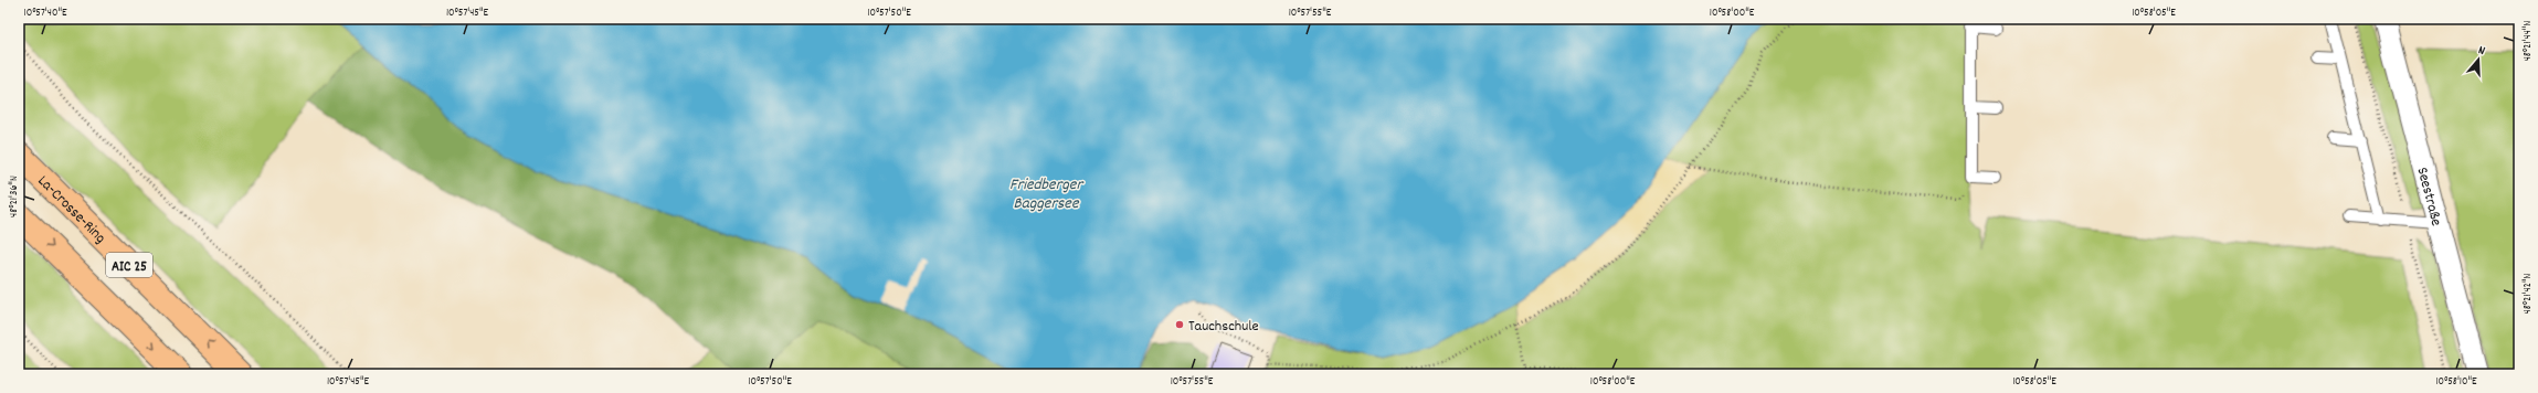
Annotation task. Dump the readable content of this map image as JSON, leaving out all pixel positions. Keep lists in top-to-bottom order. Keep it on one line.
{"streets":{"main road":["La-Crosse-Ring","AIC 25"],"street":["Seestraße"]},"water":["Friedberger Baggersee"],"places":["Tauchschule"],"north":"top","coordinates":["10°57'40\"E","10°57'45\"E","10°57'50\"E","10°57'55\"E","10°58'00\"E","10°58'05\"E","48°21'44\"N","48°21'36\"N","48°21'42\"N","10°58'10\"E"]}
